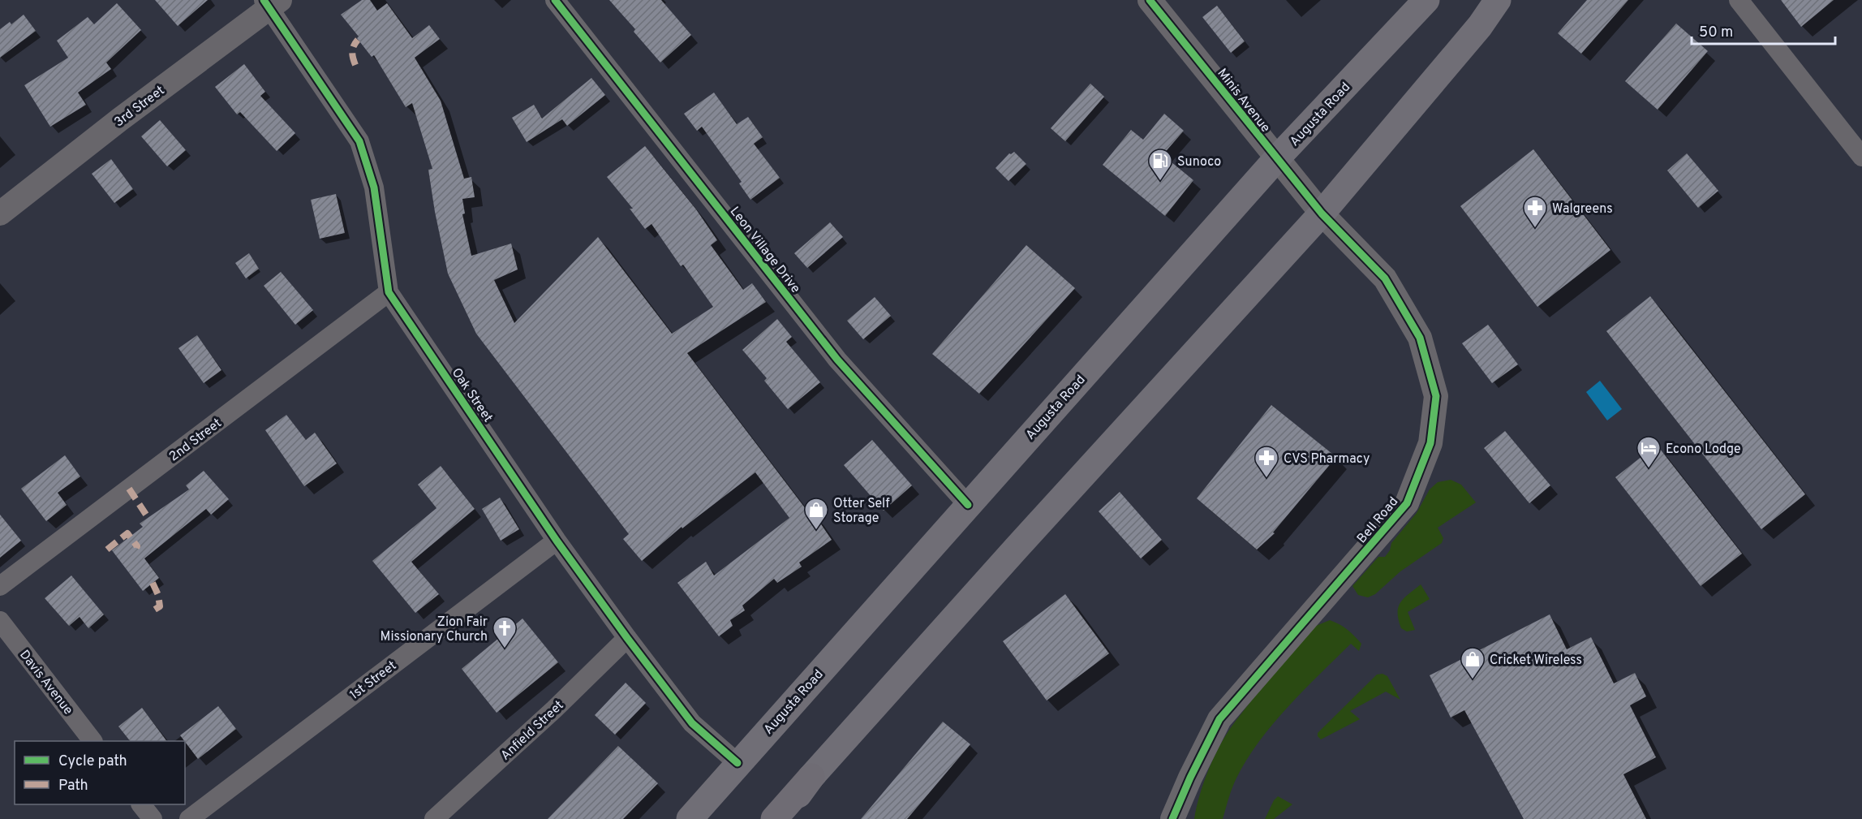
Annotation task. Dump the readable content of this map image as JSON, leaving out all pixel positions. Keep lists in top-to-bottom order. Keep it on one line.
{"streets":{"highway":["Augusta Road"],"street":["Minis Avenue","3rd Street","Leon Village Drive","Oak Street","2nd Street","Bell Road","1st Street","Davis Avenue","Anfield Street"]},"crossings":[["Minis Avenue","Augusta Road"],["Minis Avenue","Bell Road"],["3rd Street","Oak Street"],["Augusta Road","Leon Village Drive"],["Augusta Road","Oak Street"],["Oak Street","2nd Street"],["Oak Street","1st Street"],["Oak Street","Anfield Street"]],"places":{"fuel station":["Sunoco"],"pharmacy":["Walgreens","CVS Pharmacy"],"hotel":["Econo Lodge"],"shop":["Otter Self Storage","Cricket Wireless"],"church":["Zion Fair Missionary Church"]},"legend":["Cycle path","Path"],"scale_bar":"50 m"}
